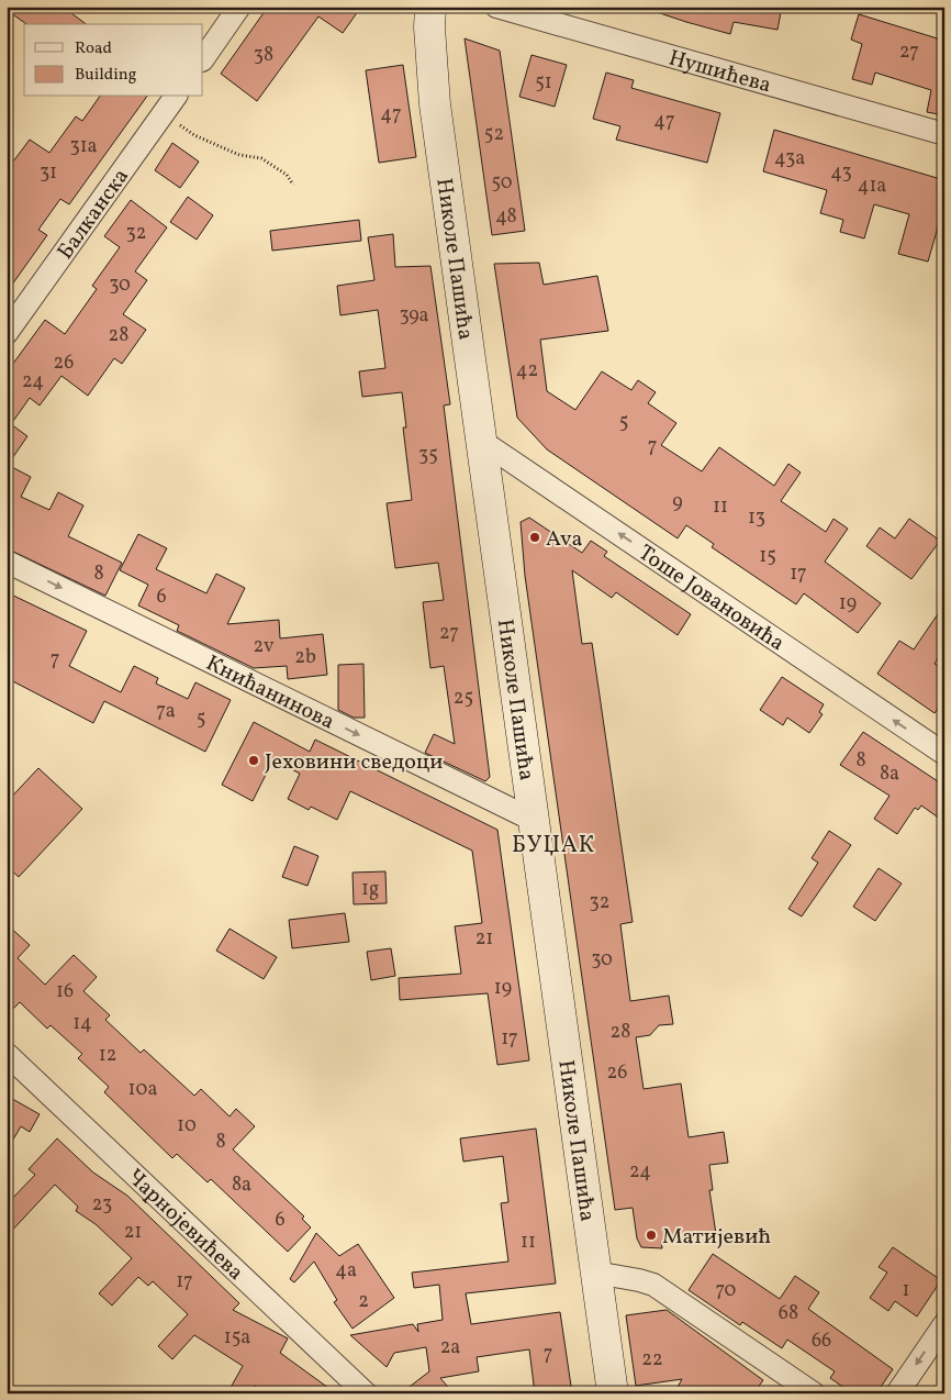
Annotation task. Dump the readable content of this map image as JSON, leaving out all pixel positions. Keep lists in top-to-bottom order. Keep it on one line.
{"streets":{"main road":["Николе Пашића"],"street":["Нушићева","Балканска","Тоше Јовановића","Книћанинова","Чарнојевићева"]},"crossings":[["Николе Пашића","Тоше Јовановића"],["Николе Пашића","Книћанинова"]],"one_way":["Тоше Јовановића","Книћанинова"],"districts":["БУЏАК"],"places":["Ava","Јеховини сведоци","Матијевић"],"house_numbers":["27","38","51","47","47","52","31a","43a","31","43","50","41a","48","32","30","39a","28","26","42","24","5","7","35","9","11","13","15","8","17","6","19","27","2v","2b","7","25","7a","5","8","8a","1g","32","21","30","19","16","14","28","17","12","26","10a","10","8","24","8a","23","6","21","11","4a","17","70","1","2","68","15a","66","2a","7","22"],"legend":["Road","Building"]}
